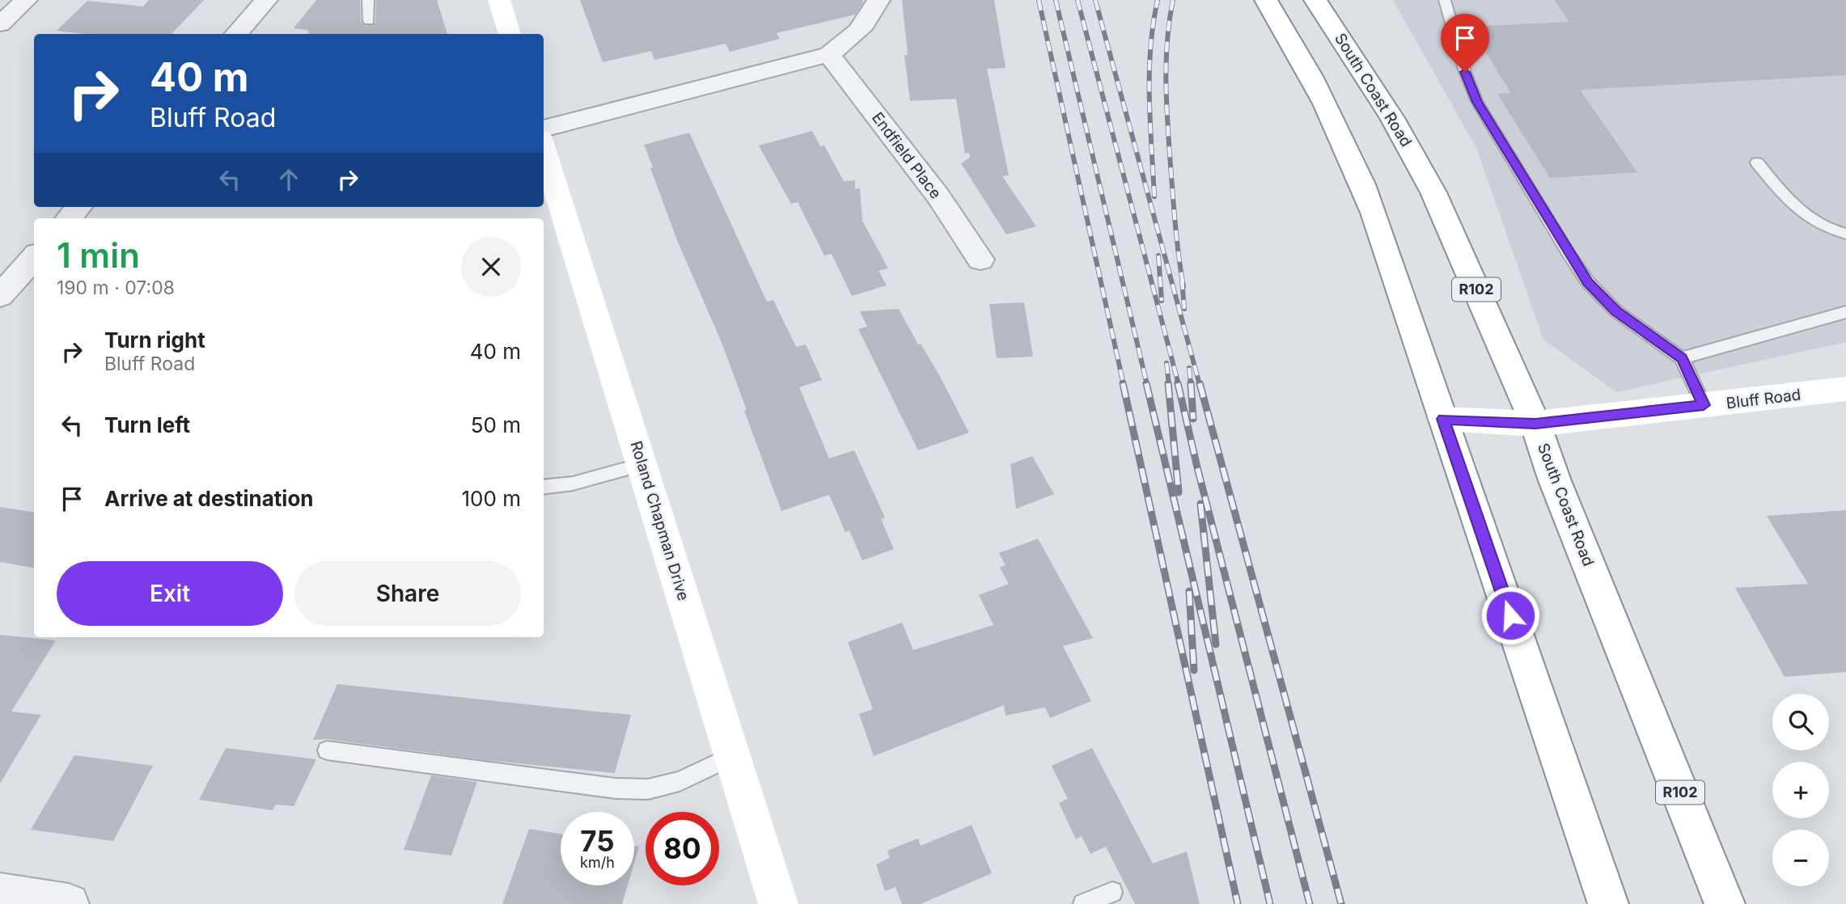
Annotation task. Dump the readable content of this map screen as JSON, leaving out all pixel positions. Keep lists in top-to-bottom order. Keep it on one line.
{"streets":{"main road":["South Coast Road","R102","Bluff Road","Roland Chapman Drive"],"street":["Endfield Place"]},"crossings":[["South Coast Road","Bluff Road"]],"page":{"turn":["40 m","Bluff Road"],"heading":["1 min","190 m · 07:08"],"list":[{"name":"Turn right","note":"Bluff Road","value":"40 m"},{"name":"Turn left","value":"50 m"},{"name":"Arrive at destination","value":"100 m"}],"buttons":["Exit","Share"],"map_buttons":["+","−"],"speed":"75 km/h","limit":"80"}}
